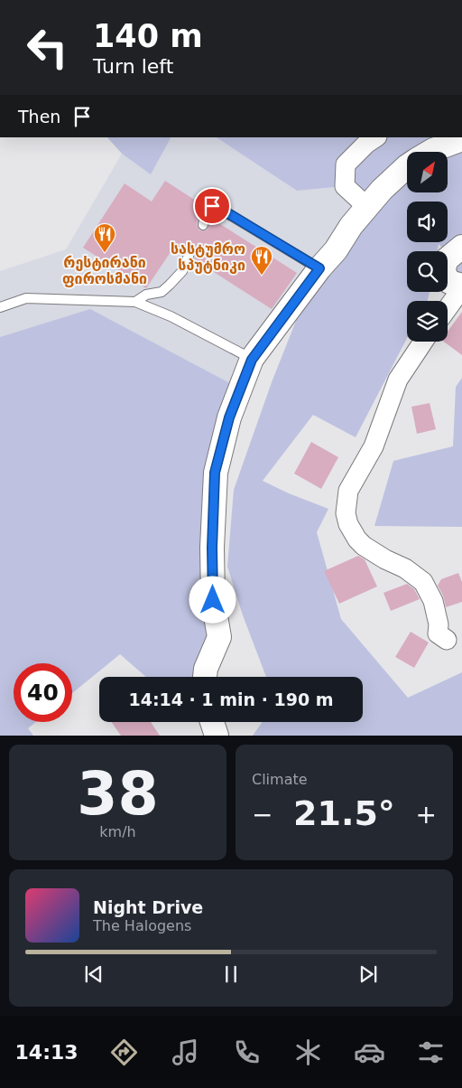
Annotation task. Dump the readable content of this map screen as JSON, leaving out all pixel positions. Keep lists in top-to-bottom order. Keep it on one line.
{"places":{"restaurant":["რესტირანი ფიროსმანი","სასტუმრო სპუტნიკი"]},"north":"top right","page":{"turn":["140 m","Turn left"],"then":"Then","limit":"40","trip":"14:14 · 1 min · 190 m","tile":[["38","km/h"],"Climate"],"heat":["−","21.5°","+"],"song":["Night Drive","The Halogens"],"tabs":"14:13"}}
